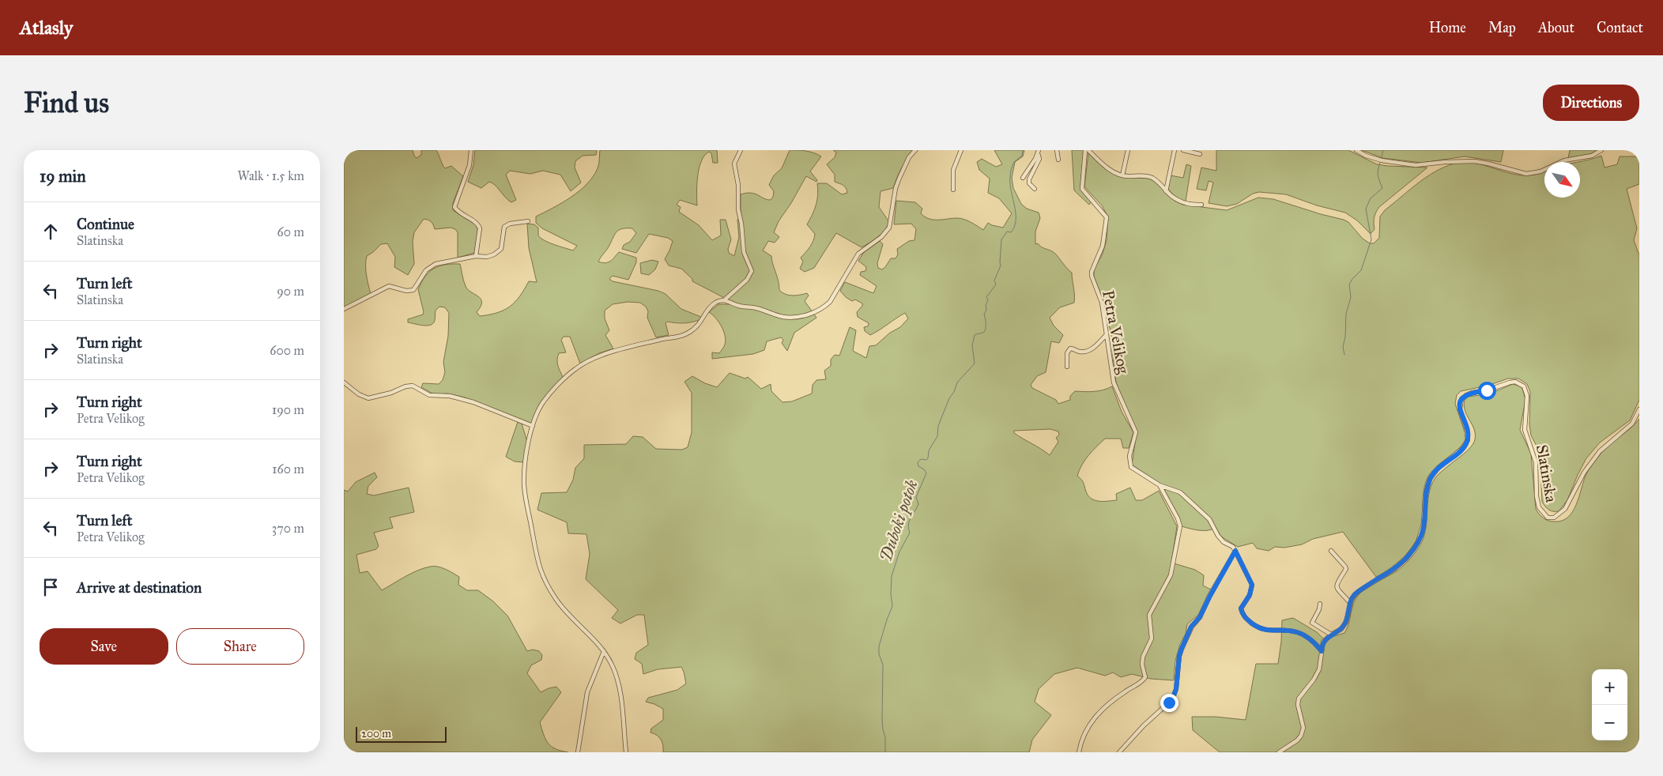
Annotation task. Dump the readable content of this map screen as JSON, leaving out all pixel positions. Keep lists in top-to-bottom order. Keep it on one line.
{"streets":{"street":["Petra Velikog","Slatinska"]},"crossings":[["Petra Velikog","Slatinska"]],"water":["Duboki potok"],"scale_bar":"200 m","north":"bottom right","page":{"header":"Atlasly","nav":["Home","Map","About","Contact"],"buttons":["Directions",["Save","Share"]],"title":"Find us","heading":["19 min","Walk · 1.5 km"],"list":[["Continue","Slatinska","60 m"],["Turn left","Slatinska","90 m"],["Turn right","Slatinska","600 m"],["Turn right","Petra Velikog","190 m"],["Turn right","Petra Velikog","160 m"],["Turn left","Petra Velikog","370 m"],"Arrive at destination"],"map_buttons":["+","−"],"scale":"200 m"}}
